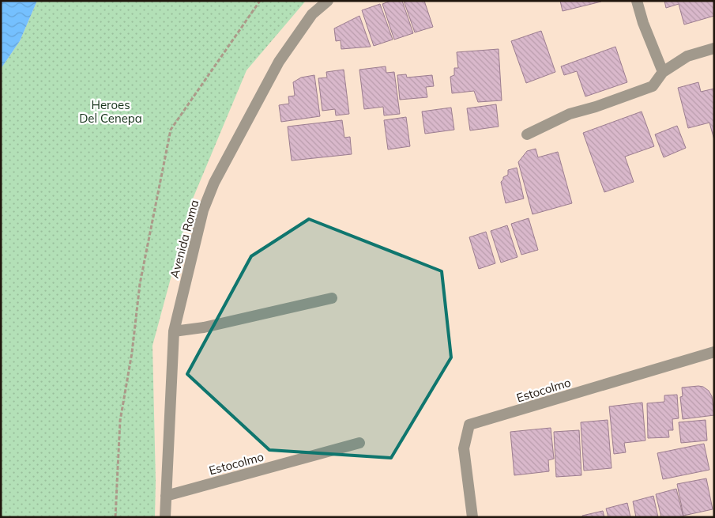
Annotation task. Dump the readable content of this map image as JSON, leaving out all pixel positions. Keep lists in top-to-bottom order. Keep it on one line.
{"streets":{"street":["Avenida Roma","Estocolmo"]},"crossings":[["Avenida Roma","Estocolmo"]],"parks":["Heroes Del Cenepa"]}
